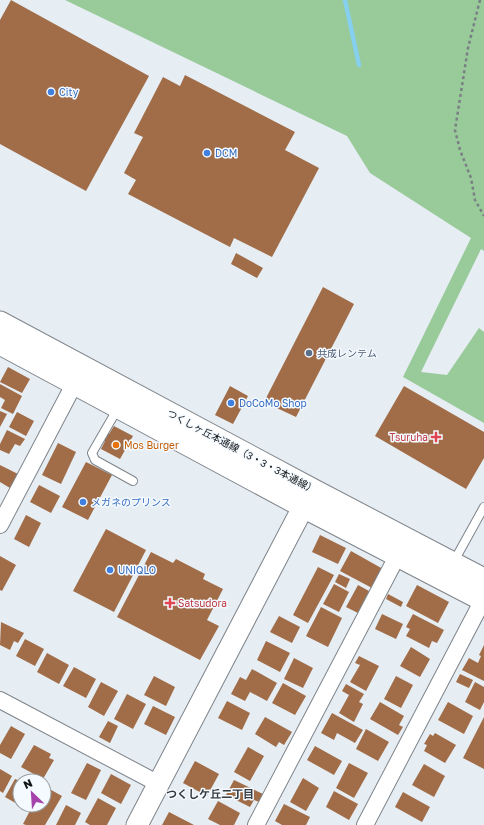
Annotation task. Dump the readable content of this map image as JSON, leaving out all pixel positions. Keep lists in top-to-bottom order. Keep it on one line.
{"streets":{"street":["つくしヶ丘本通線（3・3・3本通線）"]},"districts":["つくしケ丘二丁目"],"places":{"other":["City","DCM","共成レンテム","DoCoMo Shop","Mos Burger","メガネのプリンス","UNIQLO"],"health":["Tsuruha","Satsudora"]},"north":"top left"}
